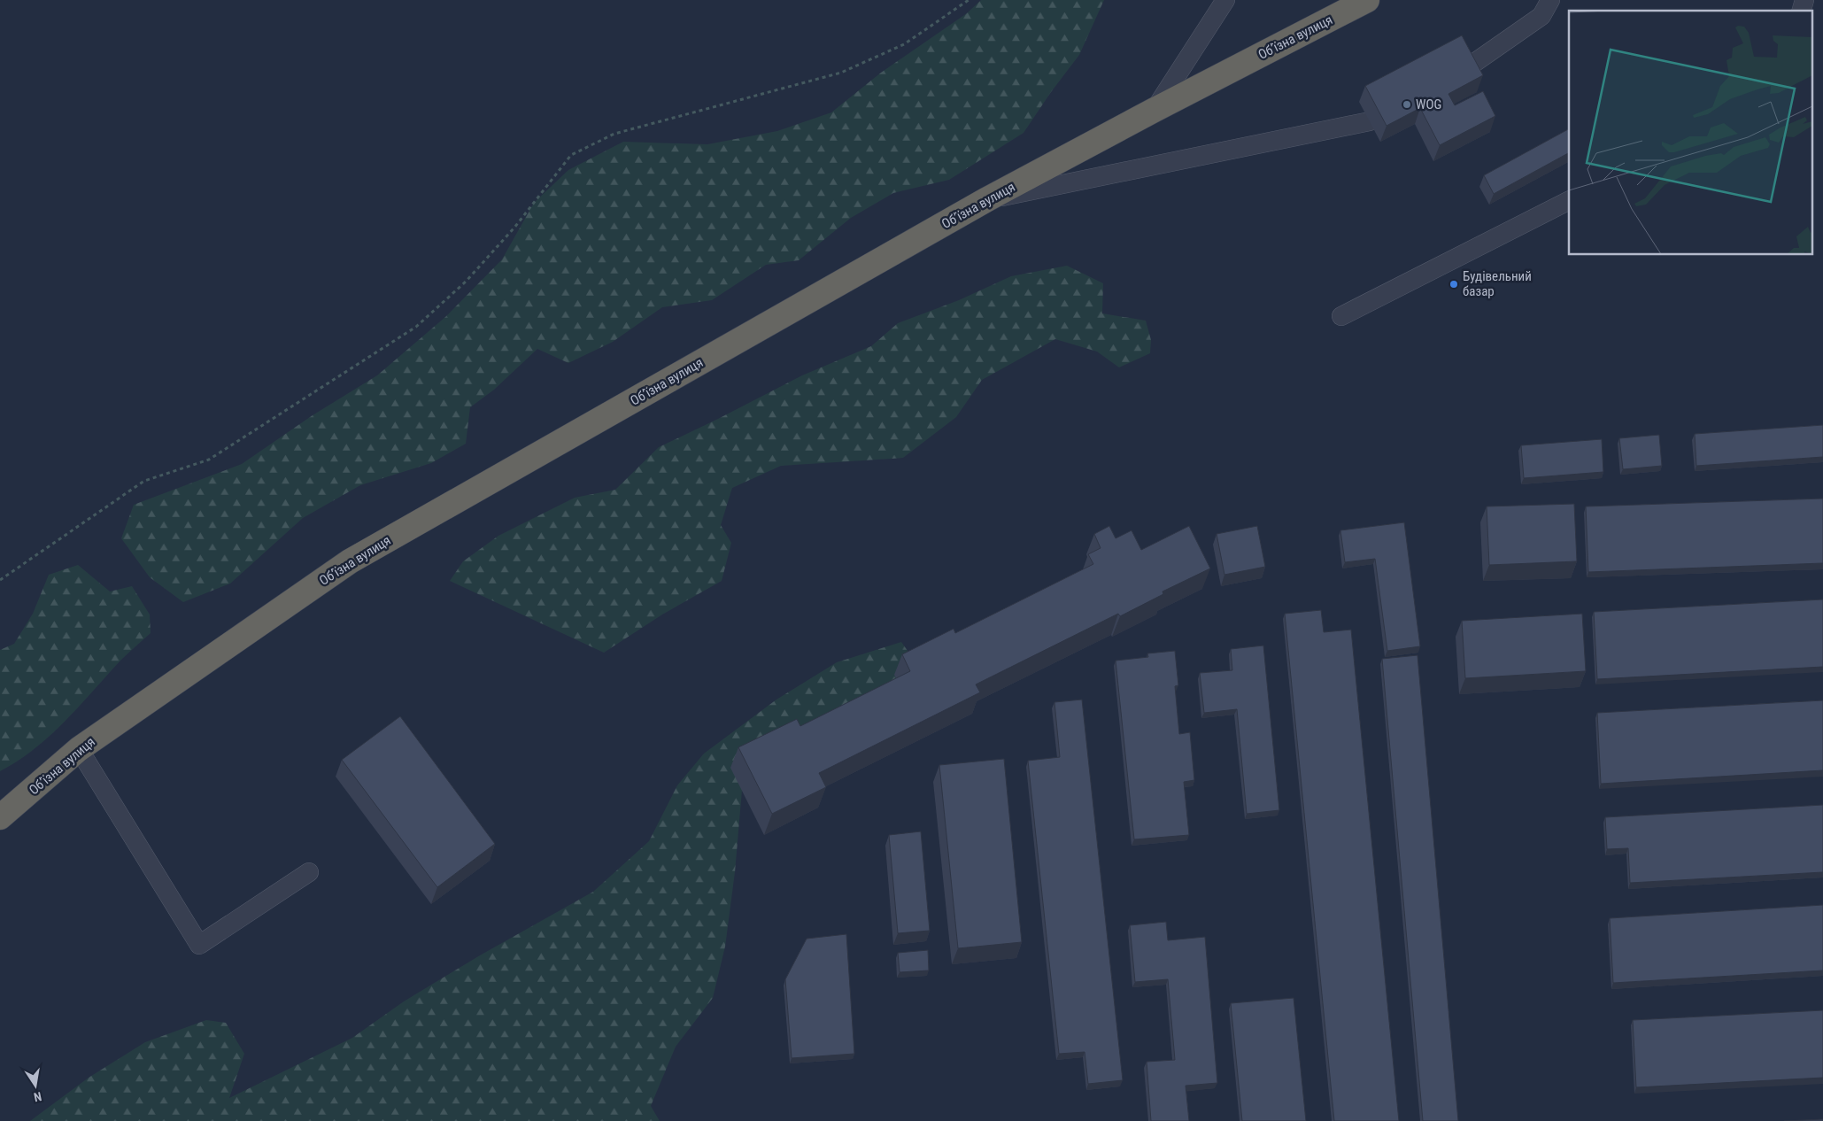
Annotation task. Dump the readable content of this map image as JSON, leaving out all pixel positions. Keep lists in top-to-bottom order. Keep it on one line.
{"streets":{"highway":["Обʼїзна вулиця"]},"places":["WOG","Будівельний базар"],"north":"bottom"}
